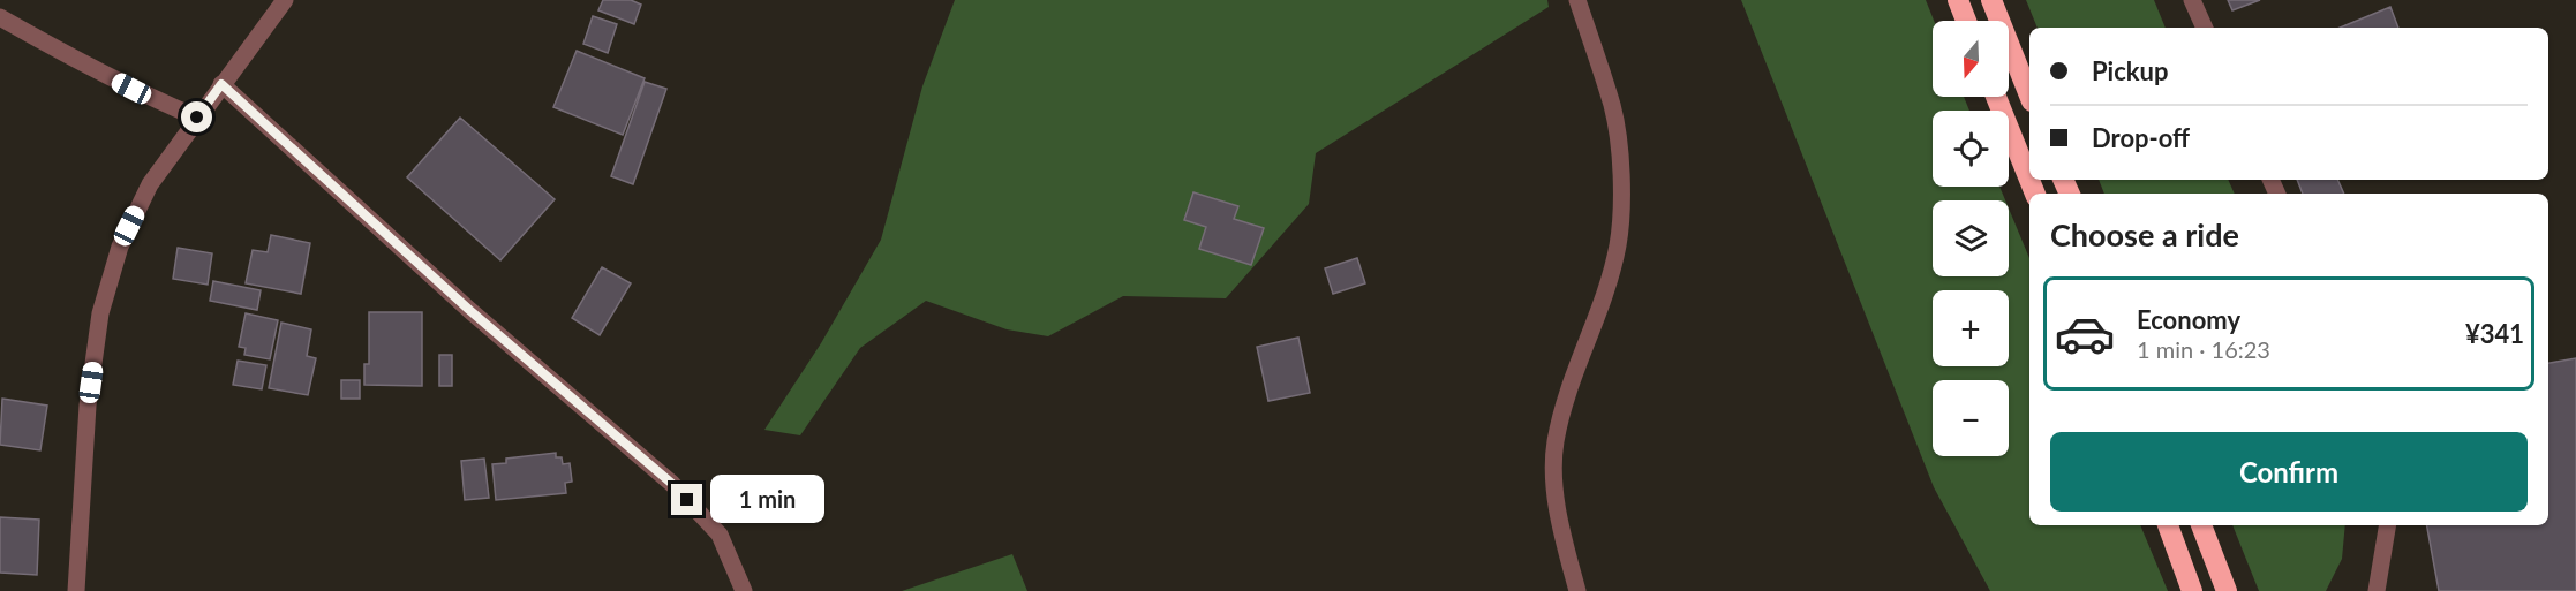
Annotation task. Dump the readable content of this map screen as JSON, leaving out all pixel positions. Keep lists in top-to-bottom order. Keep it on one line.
{"north":"bottom","page":{"map_buttons":["+","−"],"banner":["Pickup","Drop-off"],"heading":"Choose a ride","list":[{"name":"Economy","note":"1 min · 16:23","value":"¥341"}],"buttons":"Confirm","bubble":"1 min"}}
